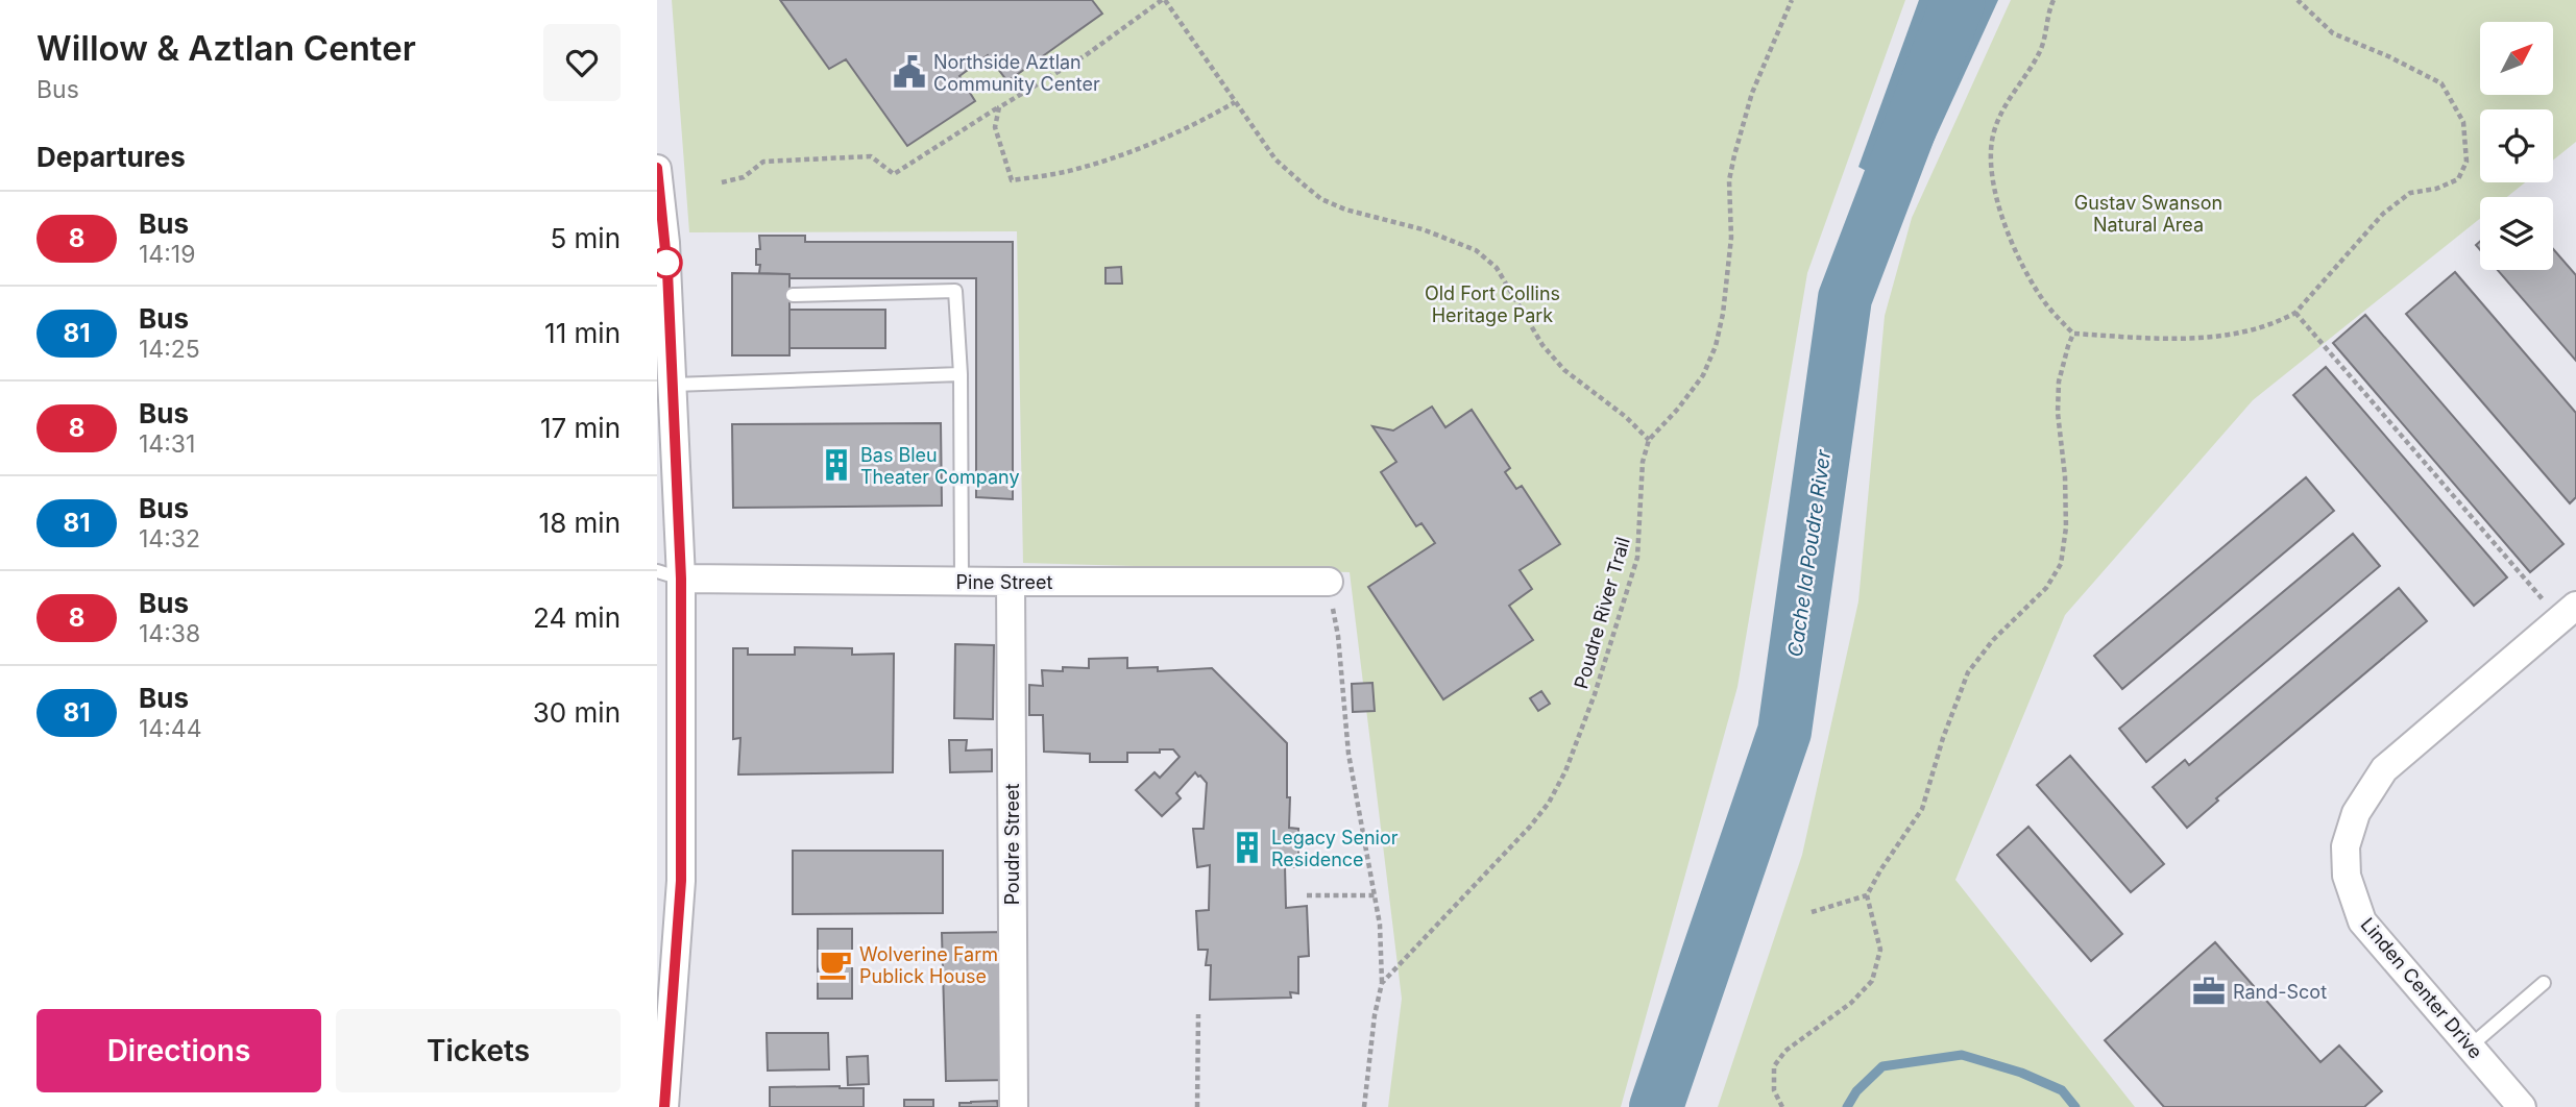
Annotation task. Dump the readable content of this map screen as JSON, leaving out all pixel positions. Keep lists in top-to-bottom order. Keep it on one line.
{"streets":{"street":["Pine Street","Poudre Street","Linden Center Drive"],"path":["Poudre River Trail"]},"crossings":[["Pine Street","Poudre Street"]],"water":["Cache la Poudre River"],"parks":["Gustav Swanson Natural Area","Old Fort Collins Heritage Park"],"places":{"public building":["Northside Aztlan Community Center"],"building":["Bas Bleu Theater Company","Legacy Senior Residence"],"cafe":["Wolverine Farm Publick House"],"office":["Rand-Scot"]},"lines":["bus line 8"],"north":"top right","page":{"heading":[["Willow & Aztlan Center","Bus"],"Departures"],"list":[{"mark":"8","name":"Bus","note":"14:19","value":"5 min"},{"mark":"81","name":"Bus","note":"14:25","value":"11 min"},{"mark":"8","name":"Bus","note":"14:31","value":"17 min"},{"mark":"81","name":"Bus","note":"14:32","value":"18 min"},{"mark":"8","name":"Bus","note":"14:38","value":"24 min"},{"mark":"81","name":"Bus","note":"14:44","value":"30 min"}],"buttons":["Directions","Tickets"]}}
